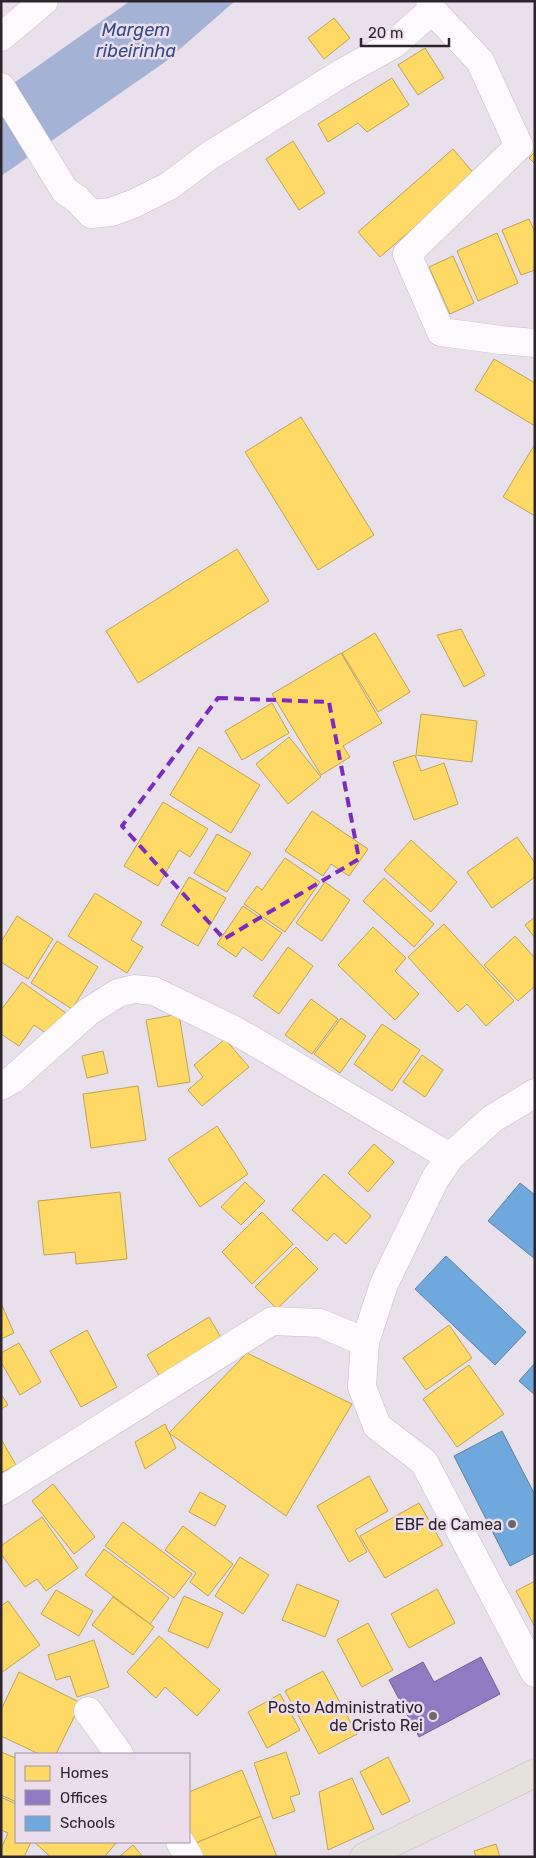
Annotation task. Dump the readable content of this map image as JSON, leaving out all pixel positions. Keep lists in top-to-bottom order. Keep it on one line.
{"water":["Margem ribeirinha"],"places":["EBF de Camea","Posto Administrativo de Cristo Rei"],"legend":["Homes","Offices","Schools"],"scale_bar":"20 m"}
